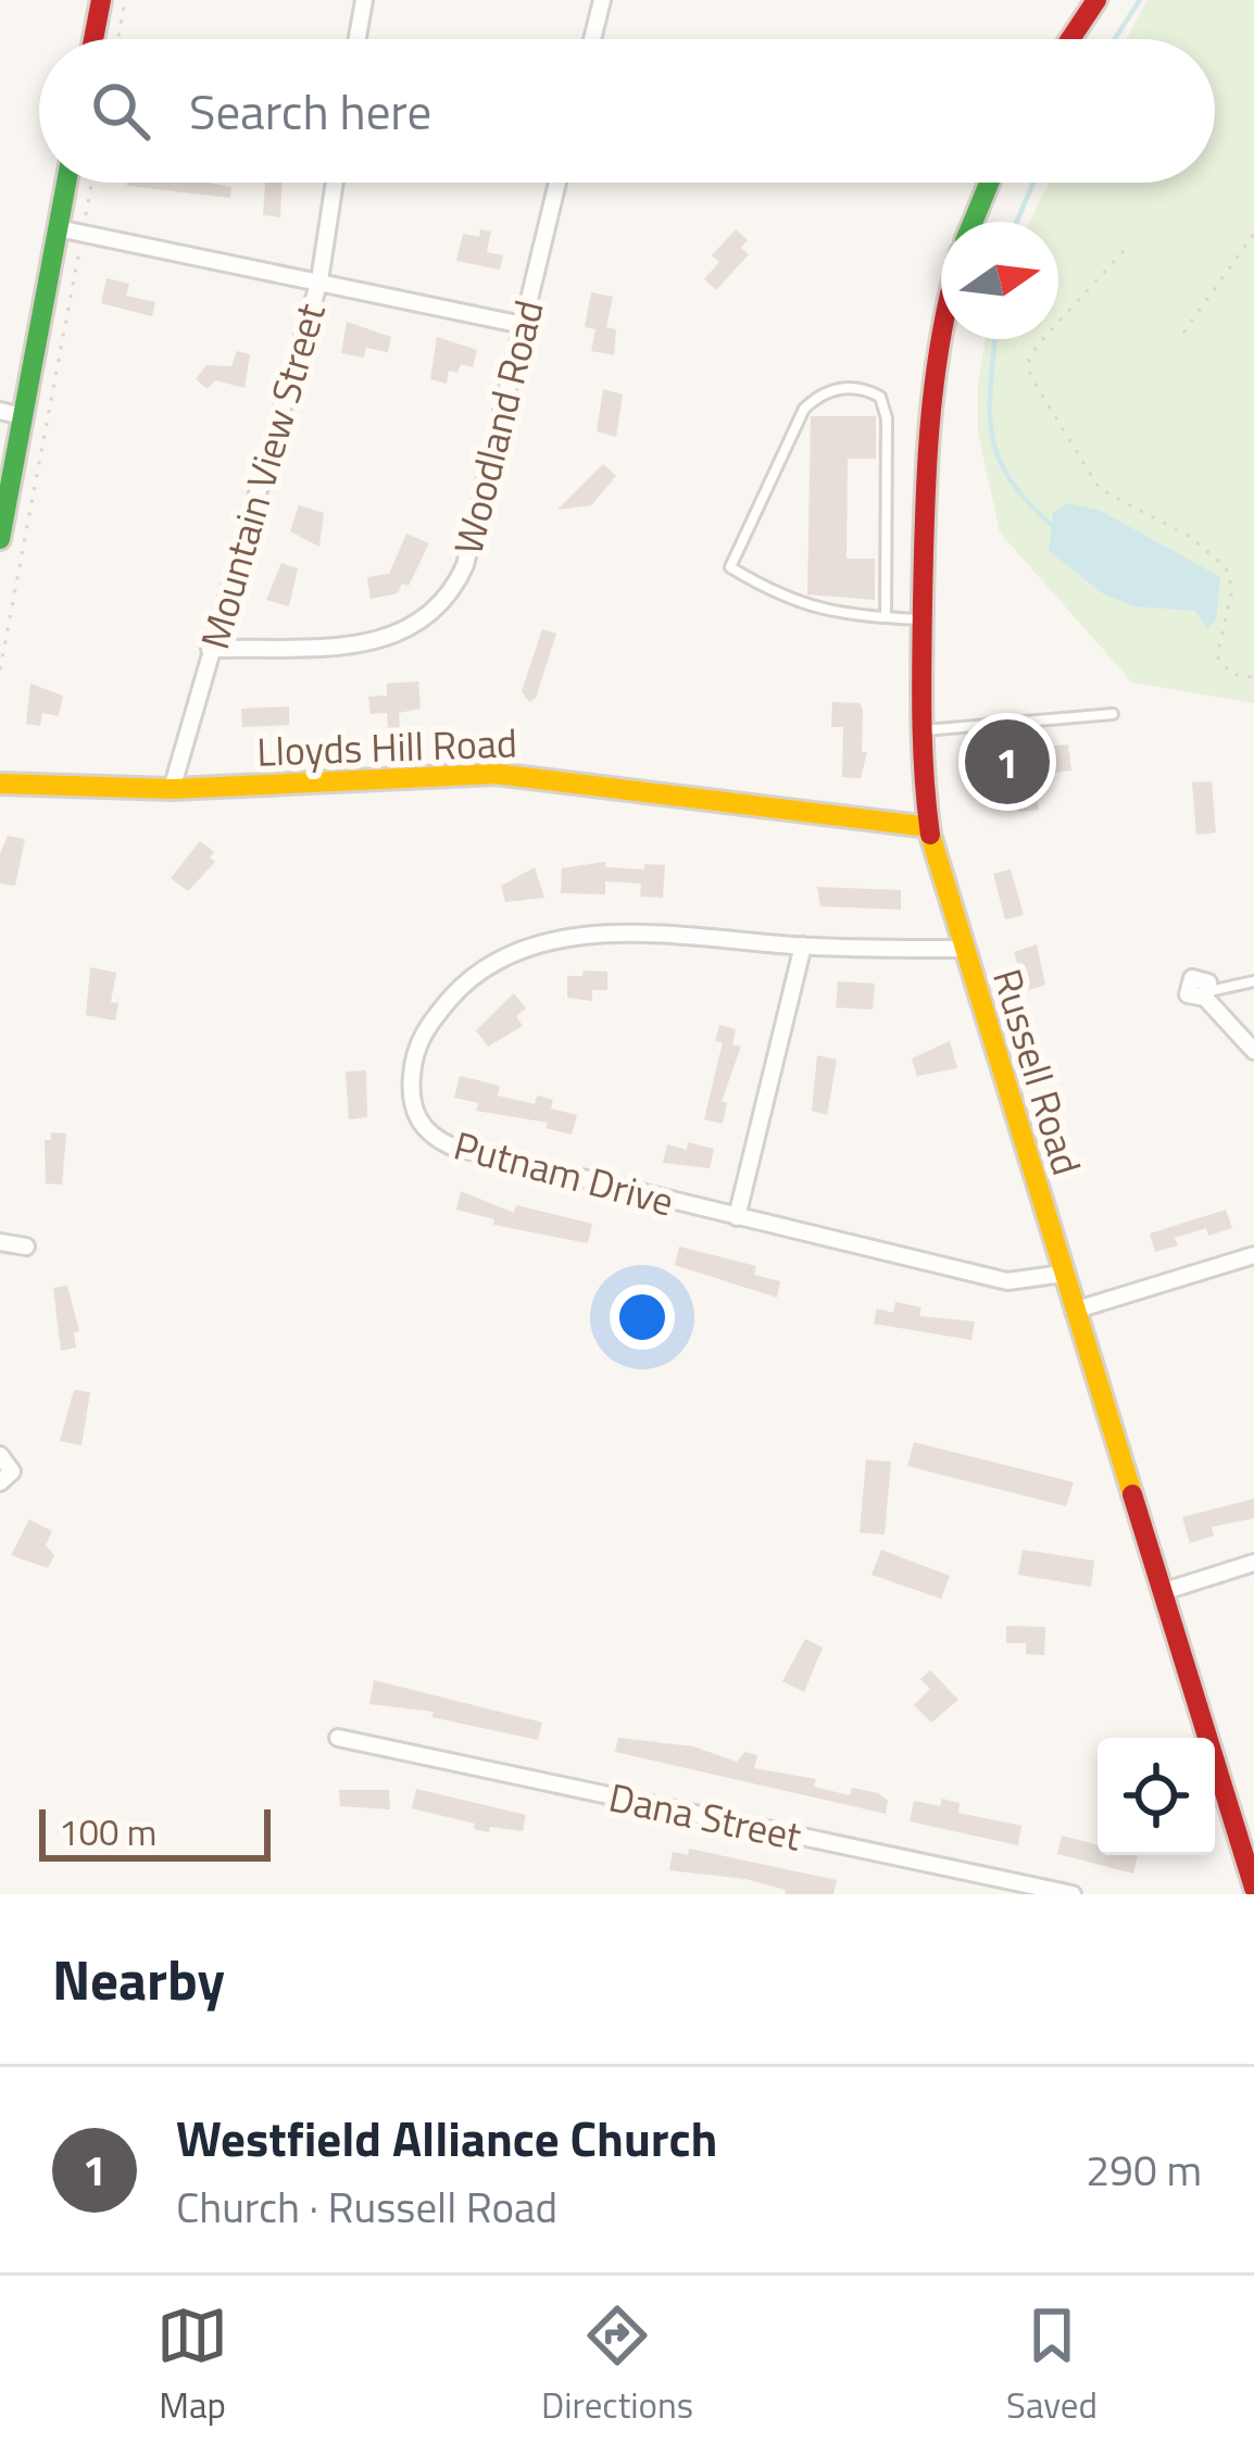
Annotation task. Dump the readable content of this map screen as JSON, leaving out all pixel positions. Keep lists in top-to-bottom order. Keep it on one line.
{"streets":{"main road":["Lloyds Hill Road","Russell Road"],"street":["Woodland Road","Mountain View Street","Putnam Drive","Dana Street"]},"crossings":[["Woodland Road","Mountain View Street"],["Mountain View Street","Lloyds Hill Road"],["Lloyds Hill Road","Russell Road"],["Russell Road","Putnam Drive"]],"scale_bar":"100 m","north":"right","page":{"search":"Search here","pins":"1","scale":"100 m","heading":"Nearby","list":[{"mark":"1","name":"Westfield Alliance Church","note":"Church · Russell Road","value":"290 m"}],"nav":["Map","Directions","Saved"]}}
